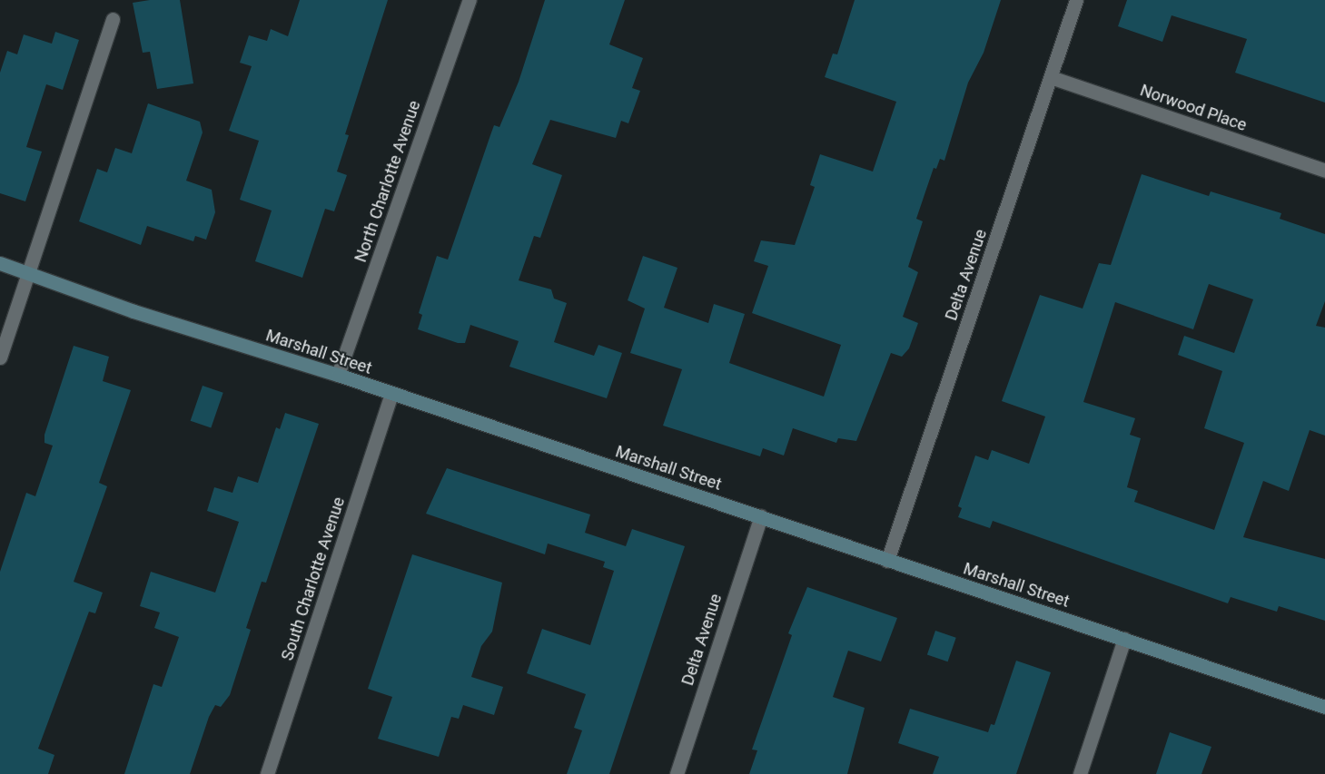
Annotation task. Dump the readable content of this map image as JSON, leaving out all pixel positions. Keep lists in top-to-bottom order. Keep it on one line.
{"streets":{"street":["Norwood Place","North Charlotte Avenue","Delta Avenue","Marshall Street","South Charlotte Avenue"]},"crossings":[["Norwood Place","Delta Avenue"],["North Charlotte Avenue","Marshall Street"],["Delta Avenue","Marshall Street"],["Marshall Street","South Charlotte Avenue"]]}
